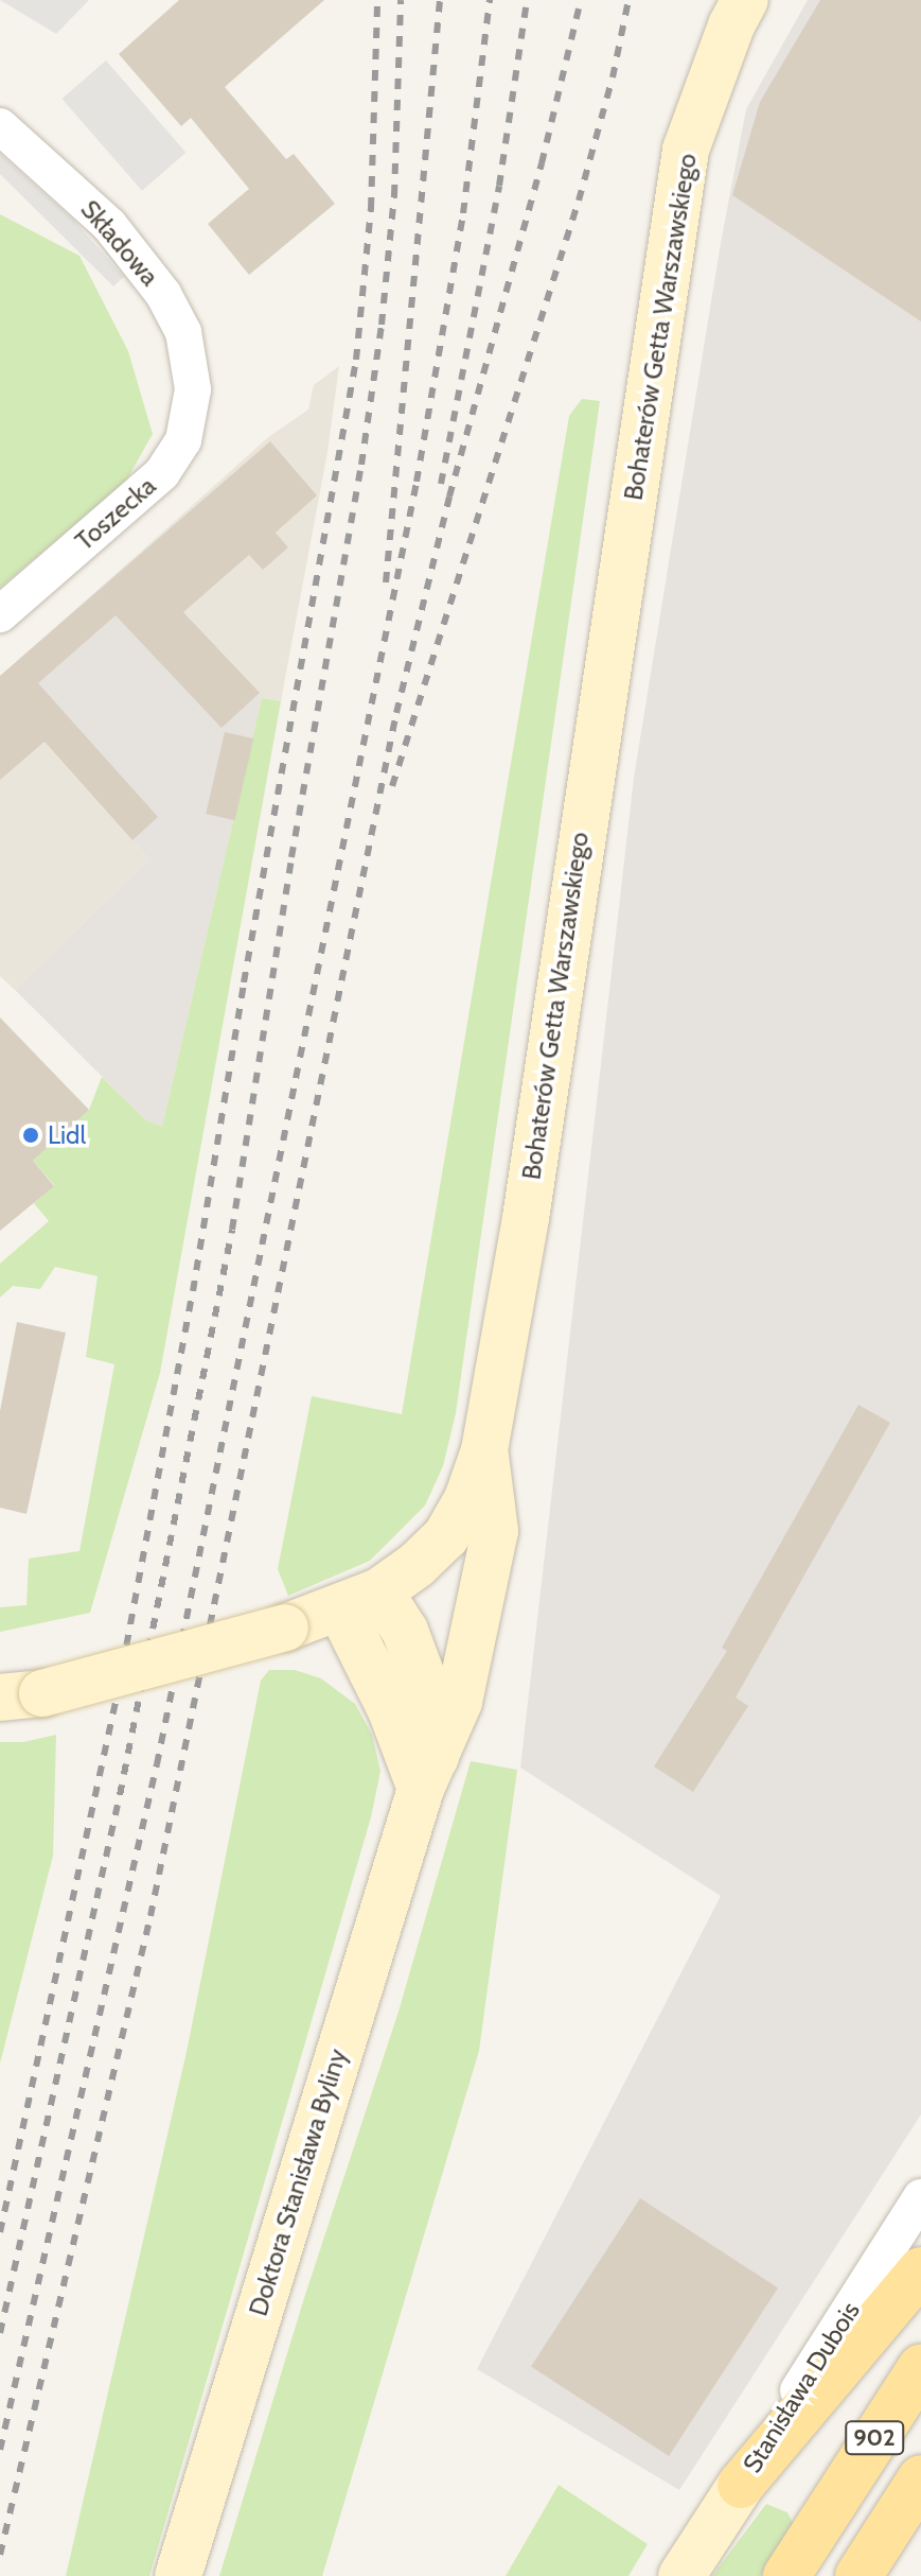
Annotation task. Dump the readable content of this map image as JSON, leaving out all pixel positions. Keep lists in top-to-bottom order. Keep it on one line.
{"streets":{"main road":["Bohaterów Getta Warszawskiego","Doktora Stanisława Byliny","Stanisława Dubois","902"],"street":["Składowa","Toszecka"]},"crossings":[["Składowa","Toszecka"],["Bohaterów Getta Warszawskiego","Doktora Stanisława Byliny"]],"places":["Lidl"]}
